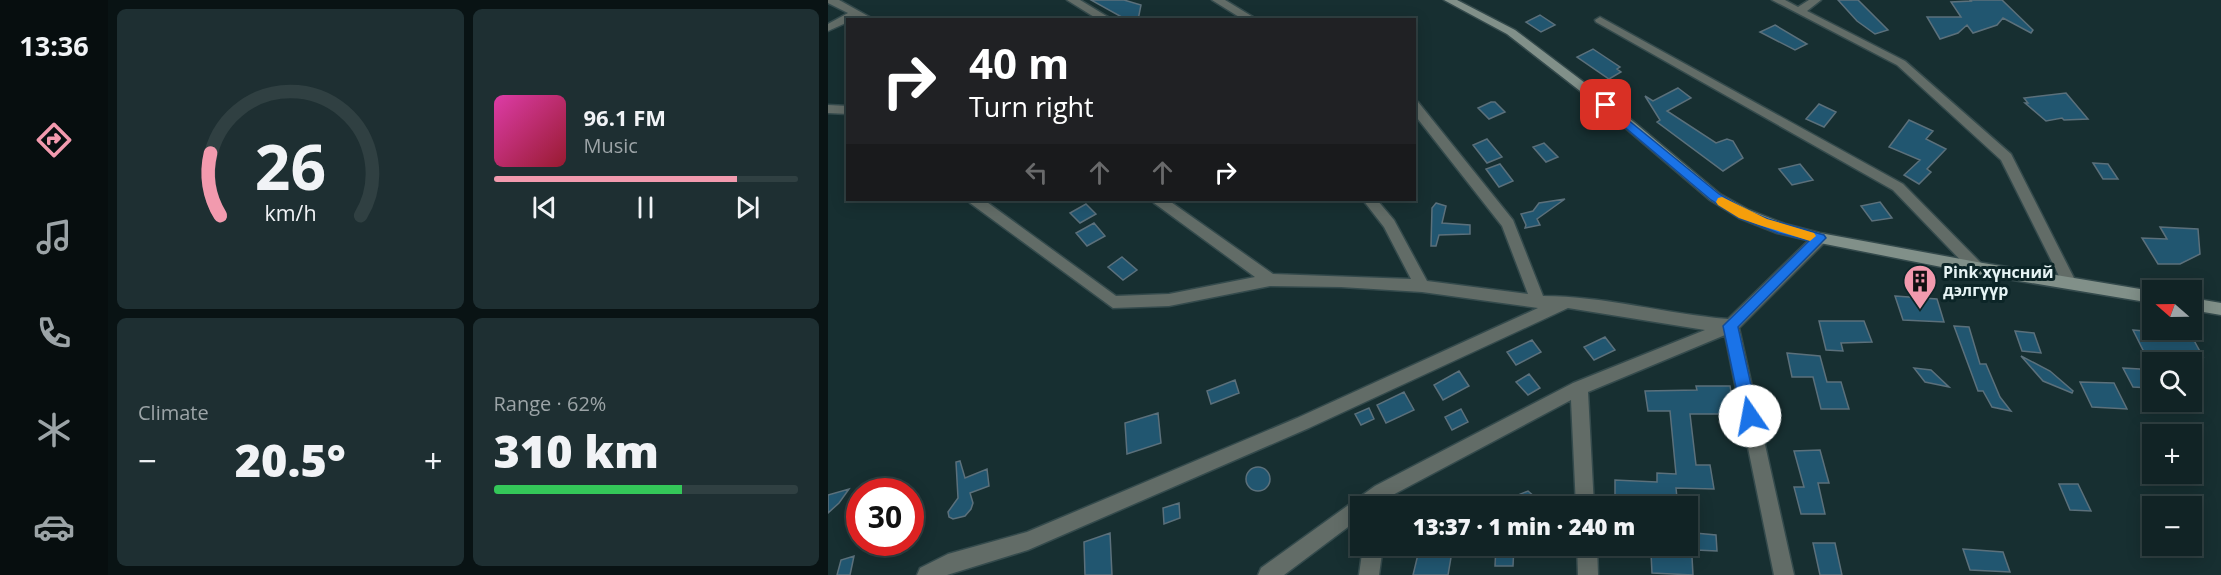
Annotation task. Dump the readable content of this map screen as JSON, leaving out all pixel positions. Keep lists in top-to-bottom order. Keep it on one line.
{"places":{"building":["Pink хүнсний дэлгүүр"]},"north":"left","page":{"tabs":"13:36","turn":["40 m","Turn right"],"song":["96.1 FM","Music"],"map_buttons":["+","−"],"tile":["Climate",["Range · 62%","310 km"]],"heat":["−","20.5°","+"],"limit":"30","trip":"13:37 · 1 min · 240 m","gauge":["26","km/h"]}}
